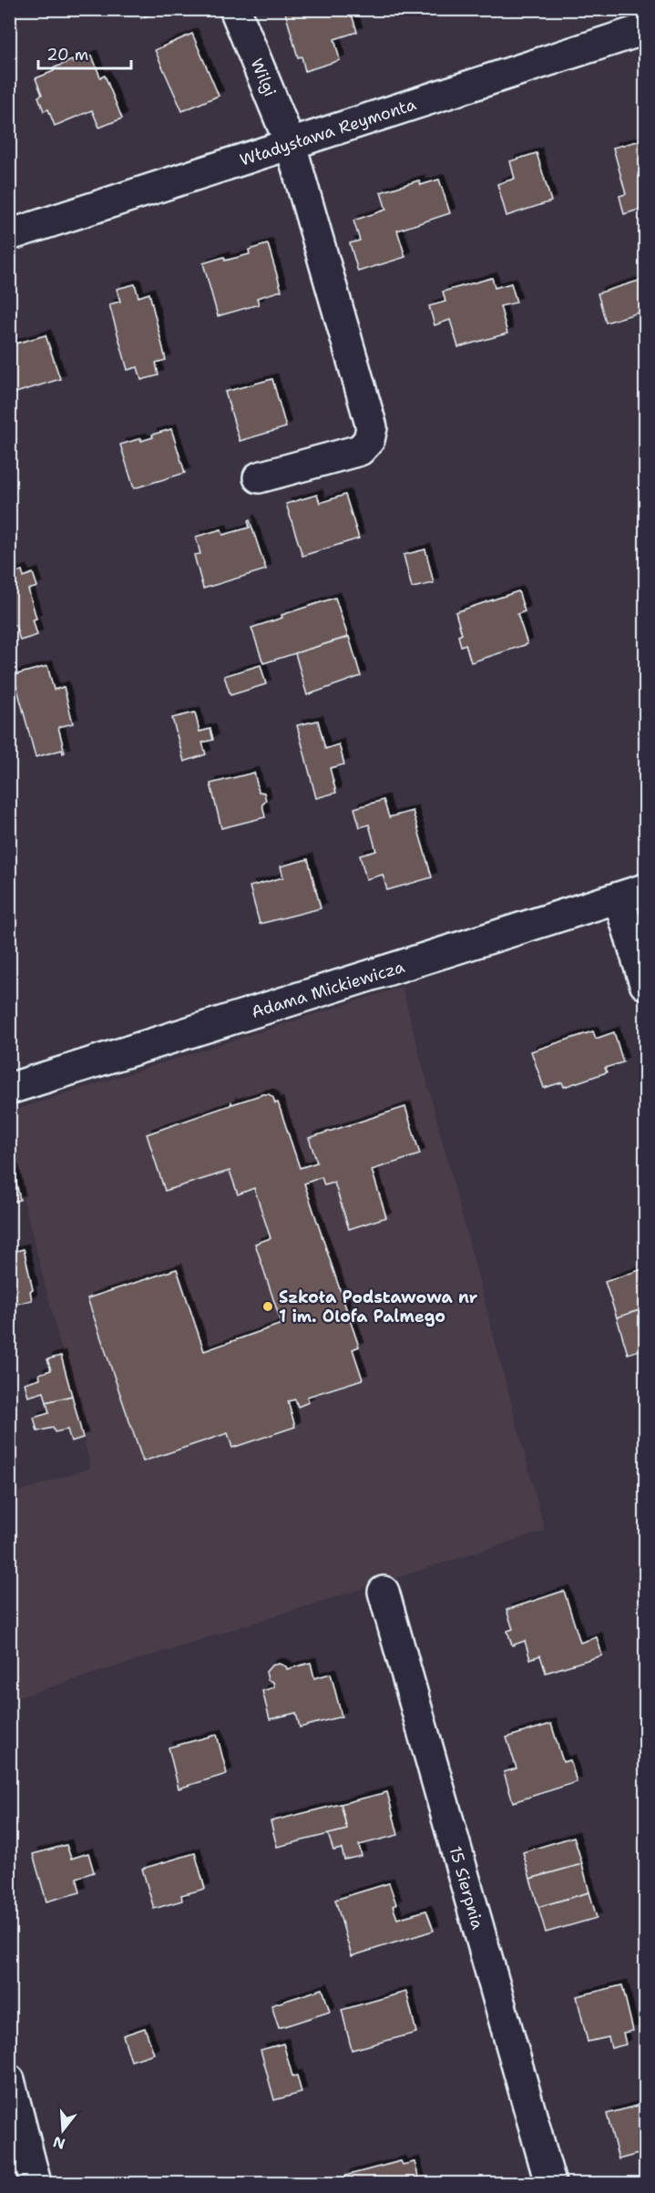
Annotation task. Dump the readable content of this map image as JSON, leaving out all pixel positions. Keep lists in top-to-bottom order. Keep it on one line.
{"streets":{"street":["Wilgi","Władysława Reymonta","Adama Mickiewicza","15 Sierpnia"]},"crossings":[["Wilgi","Władysława Reymonta"]],"places":["Szkoła Podstawowa nr 1 im. Olofa Palmego"],"scale_bar":"20 m","north":"bottom"}
